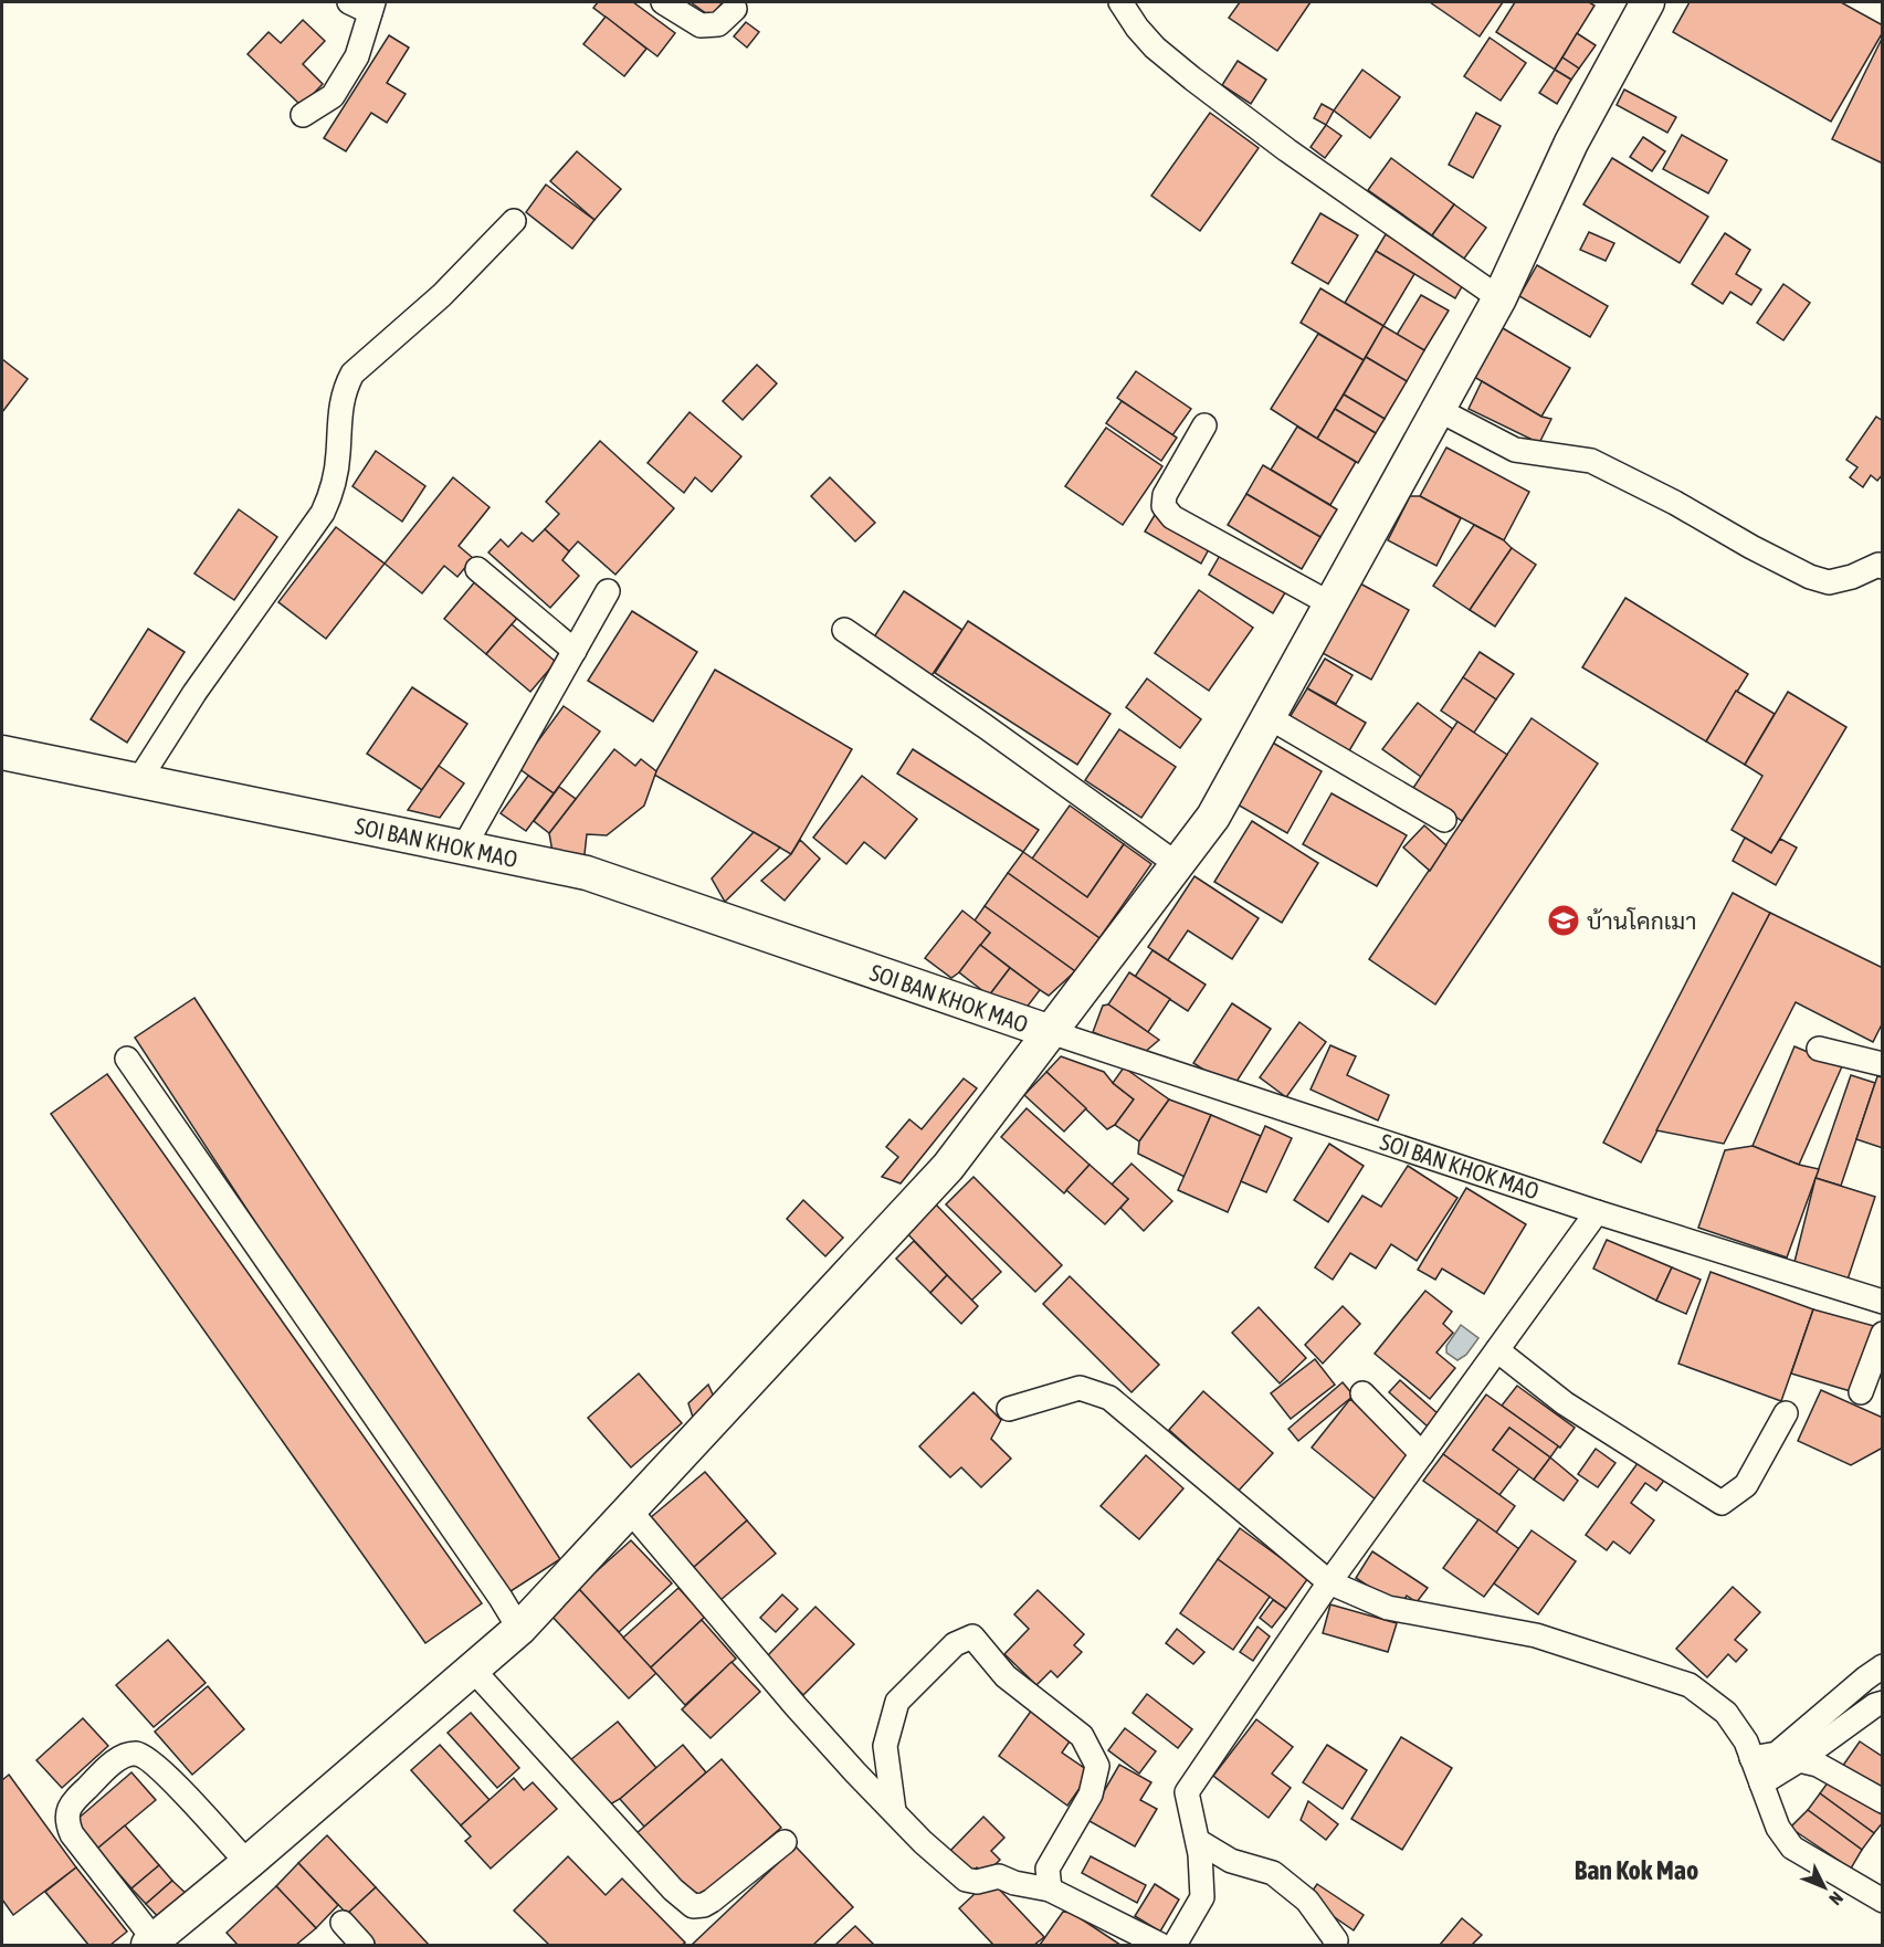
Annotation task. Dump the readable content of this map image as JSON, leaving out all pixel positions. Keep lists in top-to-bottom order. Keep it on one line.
{"streets":{"street":["SOI BAN KHOK MAO"]},"districts":["Ban Kok Mao"],"places":{"school or university":["บ้านโคกเมา"]},"north":"bottom right"}
